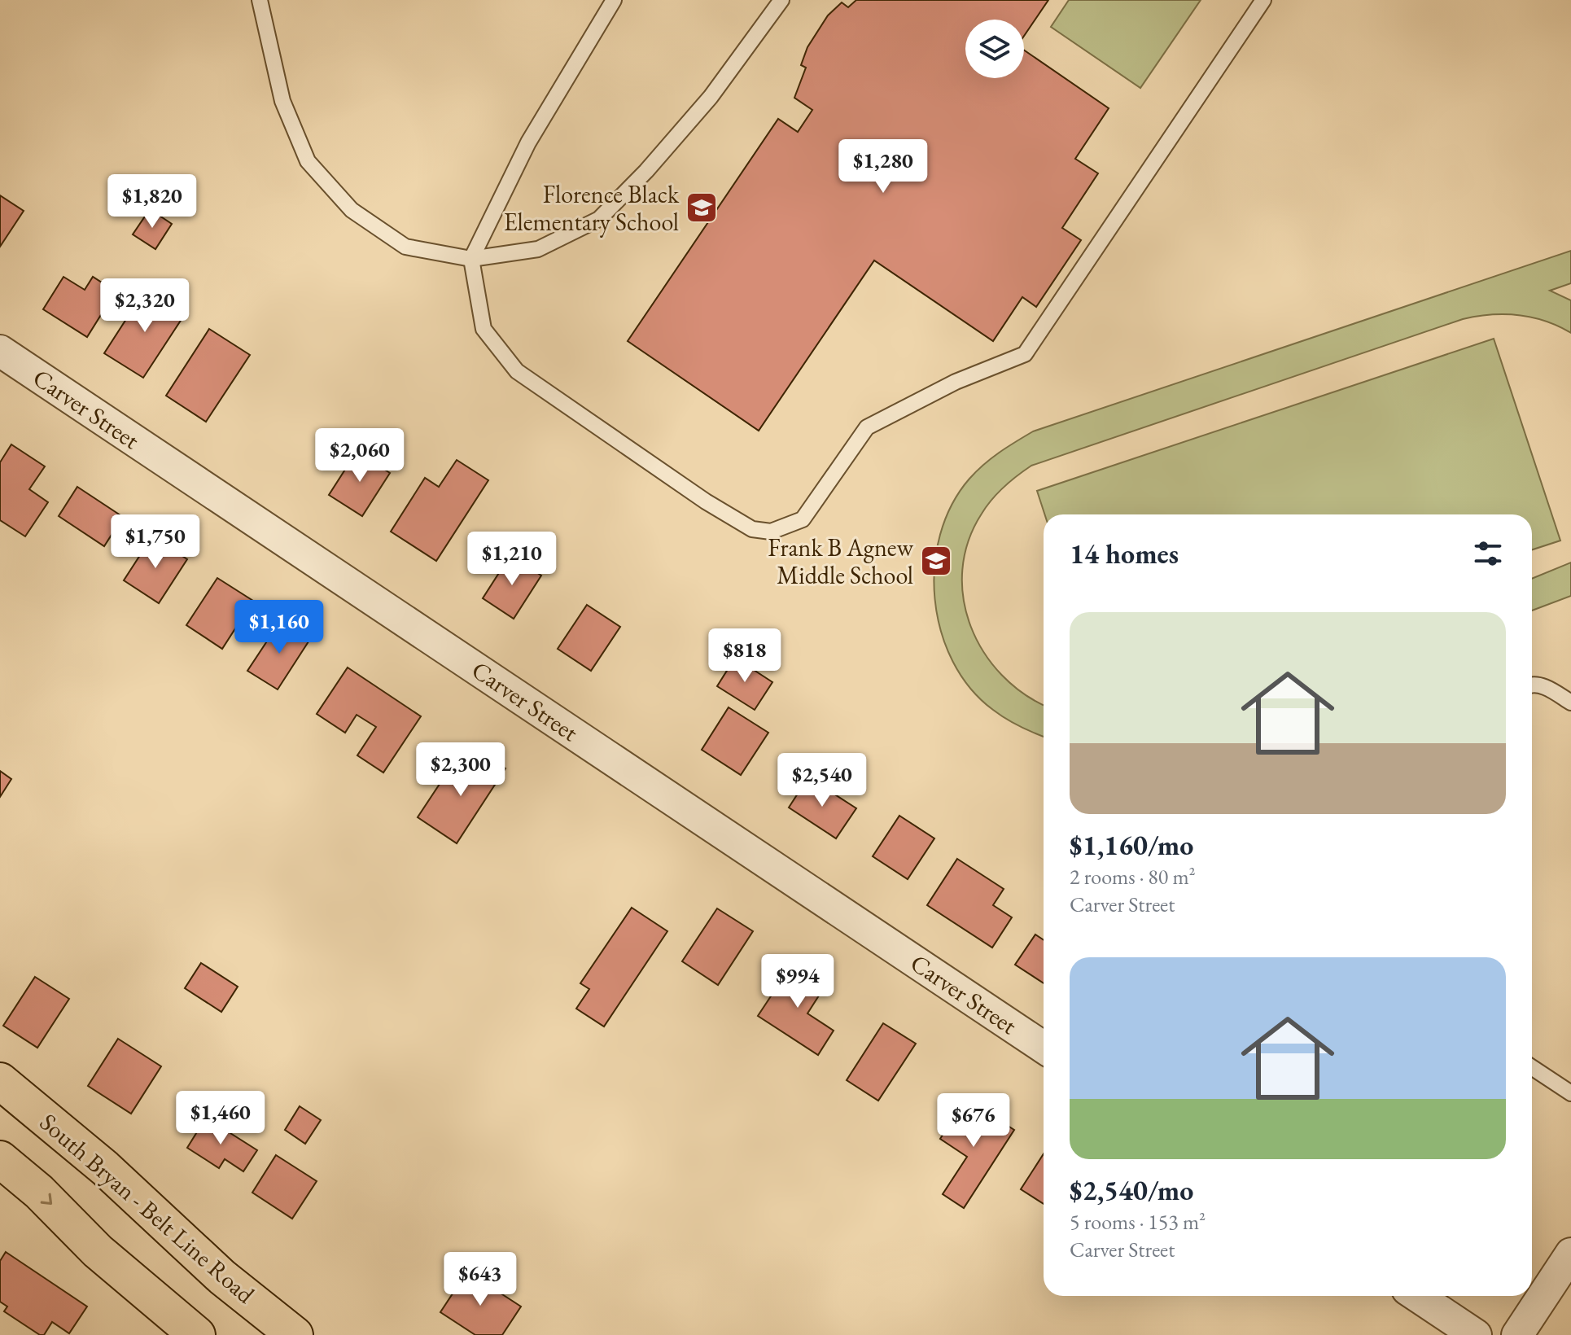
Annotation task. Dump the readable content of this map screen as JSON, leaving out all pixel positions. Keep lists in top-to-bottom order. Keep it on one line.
{"streets":{"main road":["South Bryan - Belt Line Road"],"street":["Carver Street"]},"places":{"school or university":["Florence Black Elementary School","Frank B Agnew Middle School"]},"page":{"price":["$1,280","$1,820","$2,320","$2,060","$1,750","$1,210","$1,160","$818","$2,300","$2,540","$994","$1,460","$676","$643"],"heading":"14 homes","list":[{"name":"$1,160/mo","note":"2 rooms · 80 m² · Carver Street"},{"name":"$2,540/mo","note":"5 rooms · 153 m² · Carver Street"}]}}
